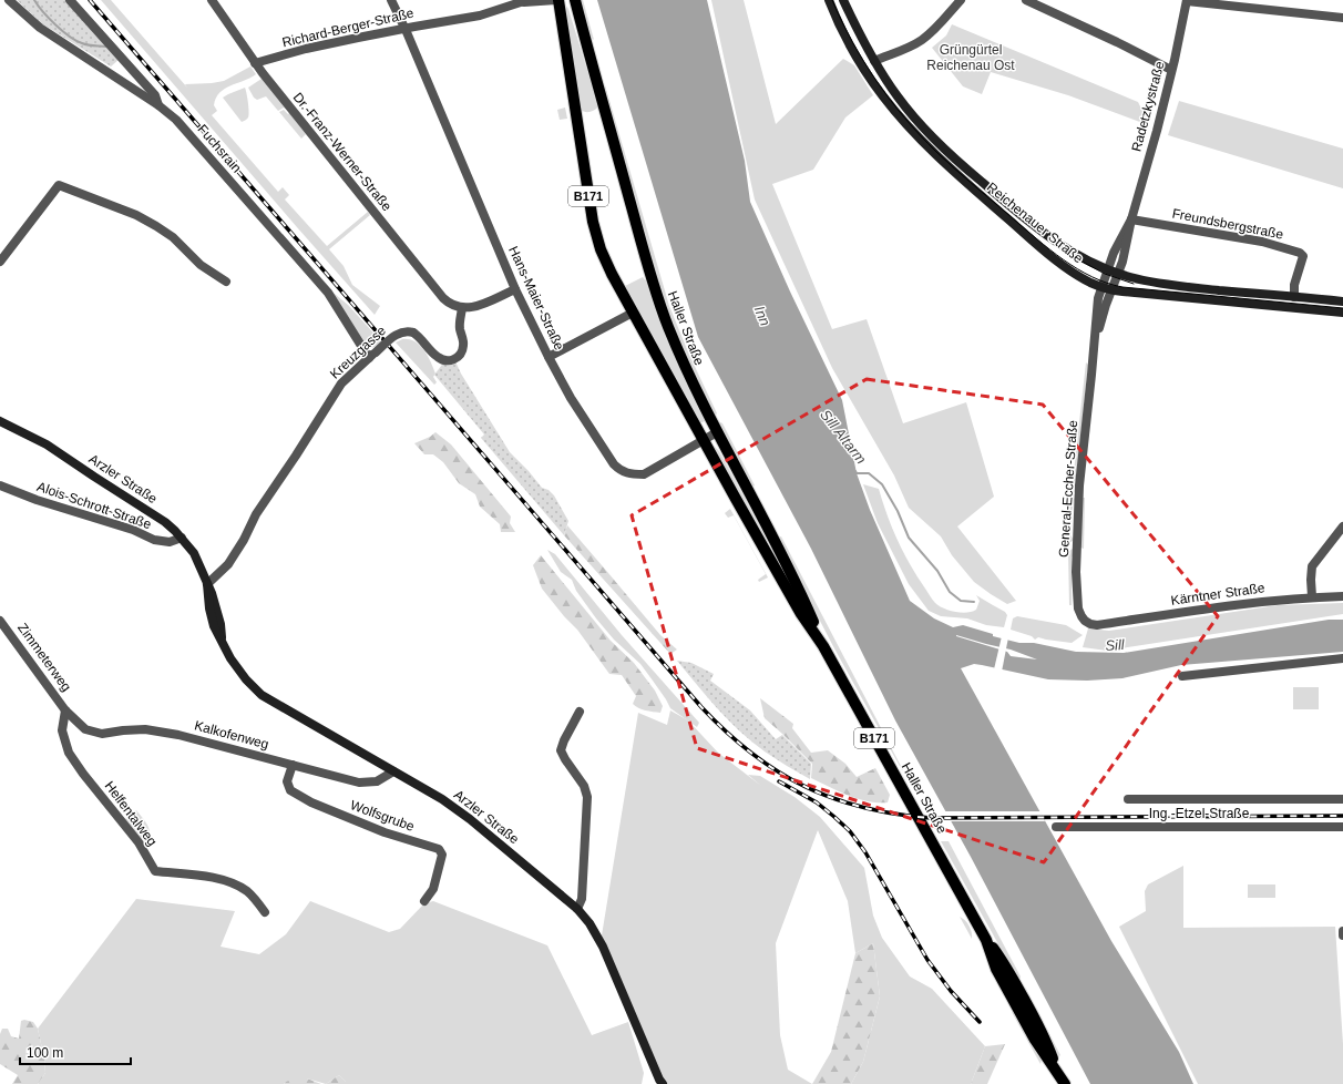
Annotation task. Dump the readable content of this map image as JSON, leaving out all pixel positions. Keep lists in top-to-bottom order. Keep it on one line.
{"streets":{"main road":["B171","Haller Straße"],"street":["Richard-Berger-Straße","Radetzkystraße","Fuchsrain","Dr.-Franz-Werner-Straße","Reichenauer Straße","Freundsbergstraße","Hans-Maier-Straße","Kreuzgasse","Arzler Straße","General-Eccher-Straße","Alois-Schrott-Straße","Kärntner Straße","Zimmeterweg","Kalkofenweg","Helfentalweg","Ing.-Etzel-Straße","Wolfsgrube"]},"crossings":[["Richard-Berger-Straße","Dr.-Franz-Werner-Straße"],["Richard-Berger-Straße","Hans-Maier-Straße"],["Richard-Berger-Straße","Haller Straße"],["Radetzkystraße","Reichenauer Straße"],["Radetzkystraße","Freundsbergstraße"],["Radetzkystraße","General-Eccher-Straße"],["Fuchsrain","Kreuzgasse"],["Dr.-Franz-Werner-Straße","Kreuzgasse"],["Reichenauer Straße","Freundsbergstraße"],["Reichenauer Straße","General-Eccher-Straße"],["Hans-Maier-Straße","Haller Straße"],["Kreuzgasse","Arzler Straße"],["Arzler Straße","Alois-Schrott-Straße"],["Arzler Straße","Kalkofenweg"],["General-Eccher-Straße","Kärntner Straße"],["Zimmeterweg","Kalkofenweg"],["Zimmeterweg","Helfentalweg"],["Kalkofenweg","Helfentalweg"],["Kalkofenweg","Wolfsgrube"]],"water":["Inn","Sill Altarm","Sill"],"parks":["Grüngürtel Reichenau Ost"],"scale_bar":"100 m"}
